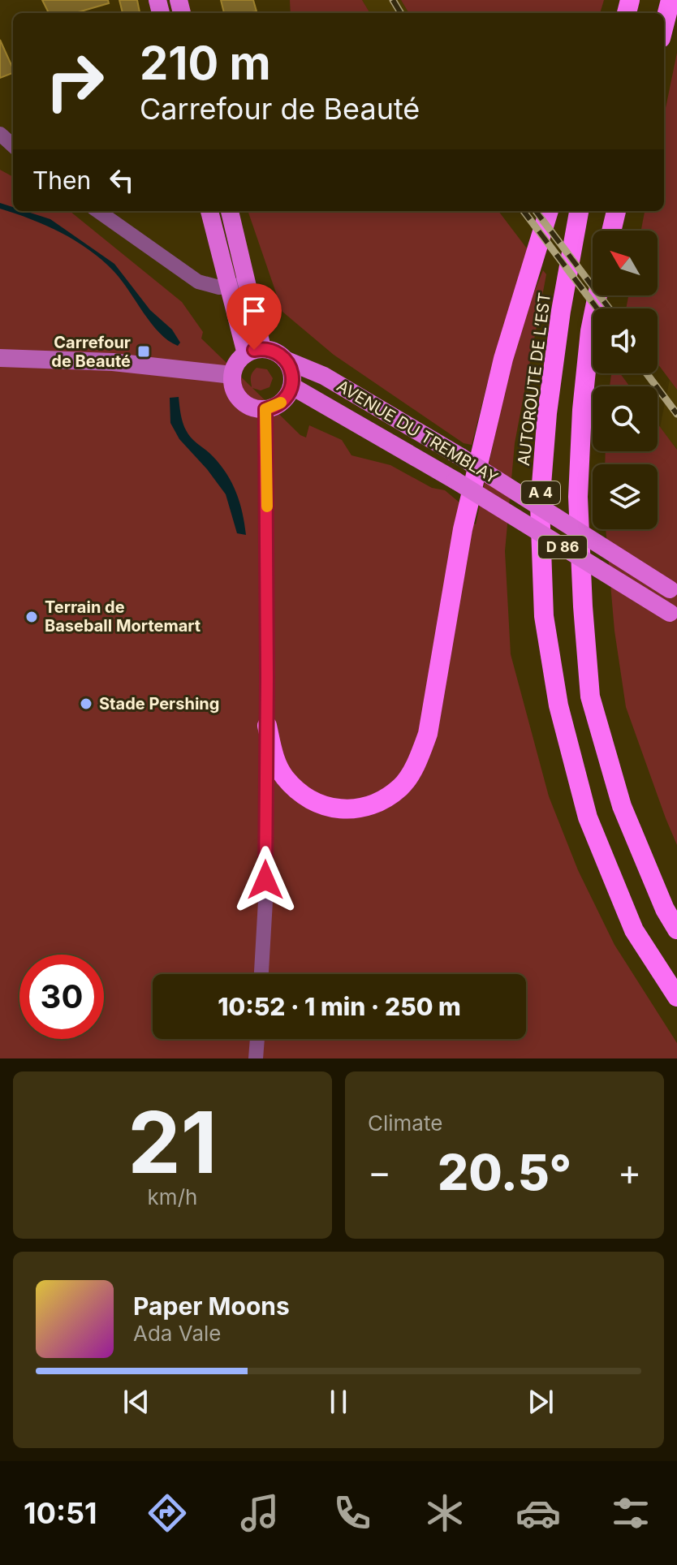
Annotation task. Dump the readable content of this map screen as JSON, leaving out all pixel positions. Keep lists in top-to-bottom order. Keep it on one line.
{"streets":{"highway":["AUTOROUTE DE L’EST","A 4"],"main road":["AVENUE DU TREMBLAY","D 86"]},"places":{"transit":["Carrefour de Beauté"],"other":["Terrain de Baseball Mortemart","Stade Pershing"]},"north":"top left","page":{"turn":["210 m","Carrefour de Beauté"],"then":"Then","limit":"30","trip":"10:52 · 1 min · 250 m","tile":[["21","km/h"],"Climate"],"heat":["−","20.5°","+"],"song":["Paper Moons","Ada Vale"],"tabs":"10:51"}}
